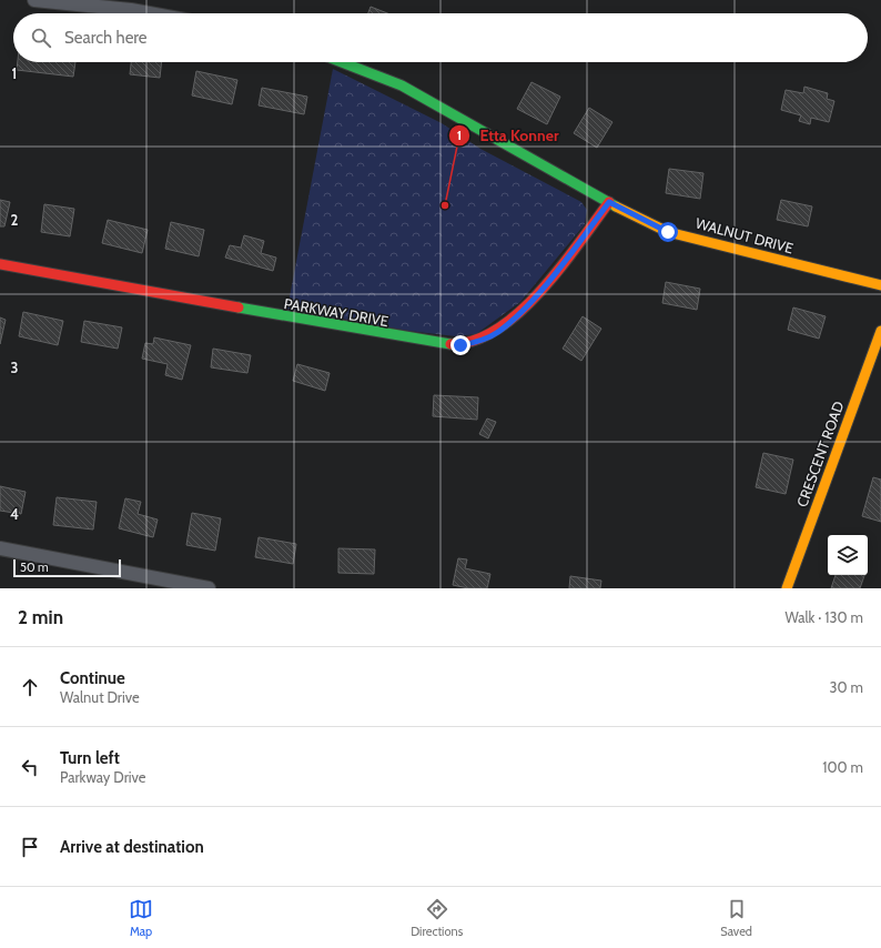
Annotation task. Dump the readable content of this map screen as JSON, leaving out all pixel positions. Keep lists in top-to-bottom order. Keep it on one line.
{"streets":{"street":["WALNUT DRIVE","PARKWAY DRIVE","CRESCENT ROAD"]},"crossings":[["WALNUT DRIVE","PARKWAY DRIVE"]],"places":["Etta Konner"],"scale_bar":"50 m","page":{"search":"Search here","scale":"50 m","heading":["2 min","Walk · 130 m"],"list":[["Continue","Walnut Drive","30 m"],["Turn left","Parkway Drive","100 m"],"Arrive at destination"],"nav":["Map","Directions","Saved"]},"grid":{"rows":["1","2","3","4"]}}
